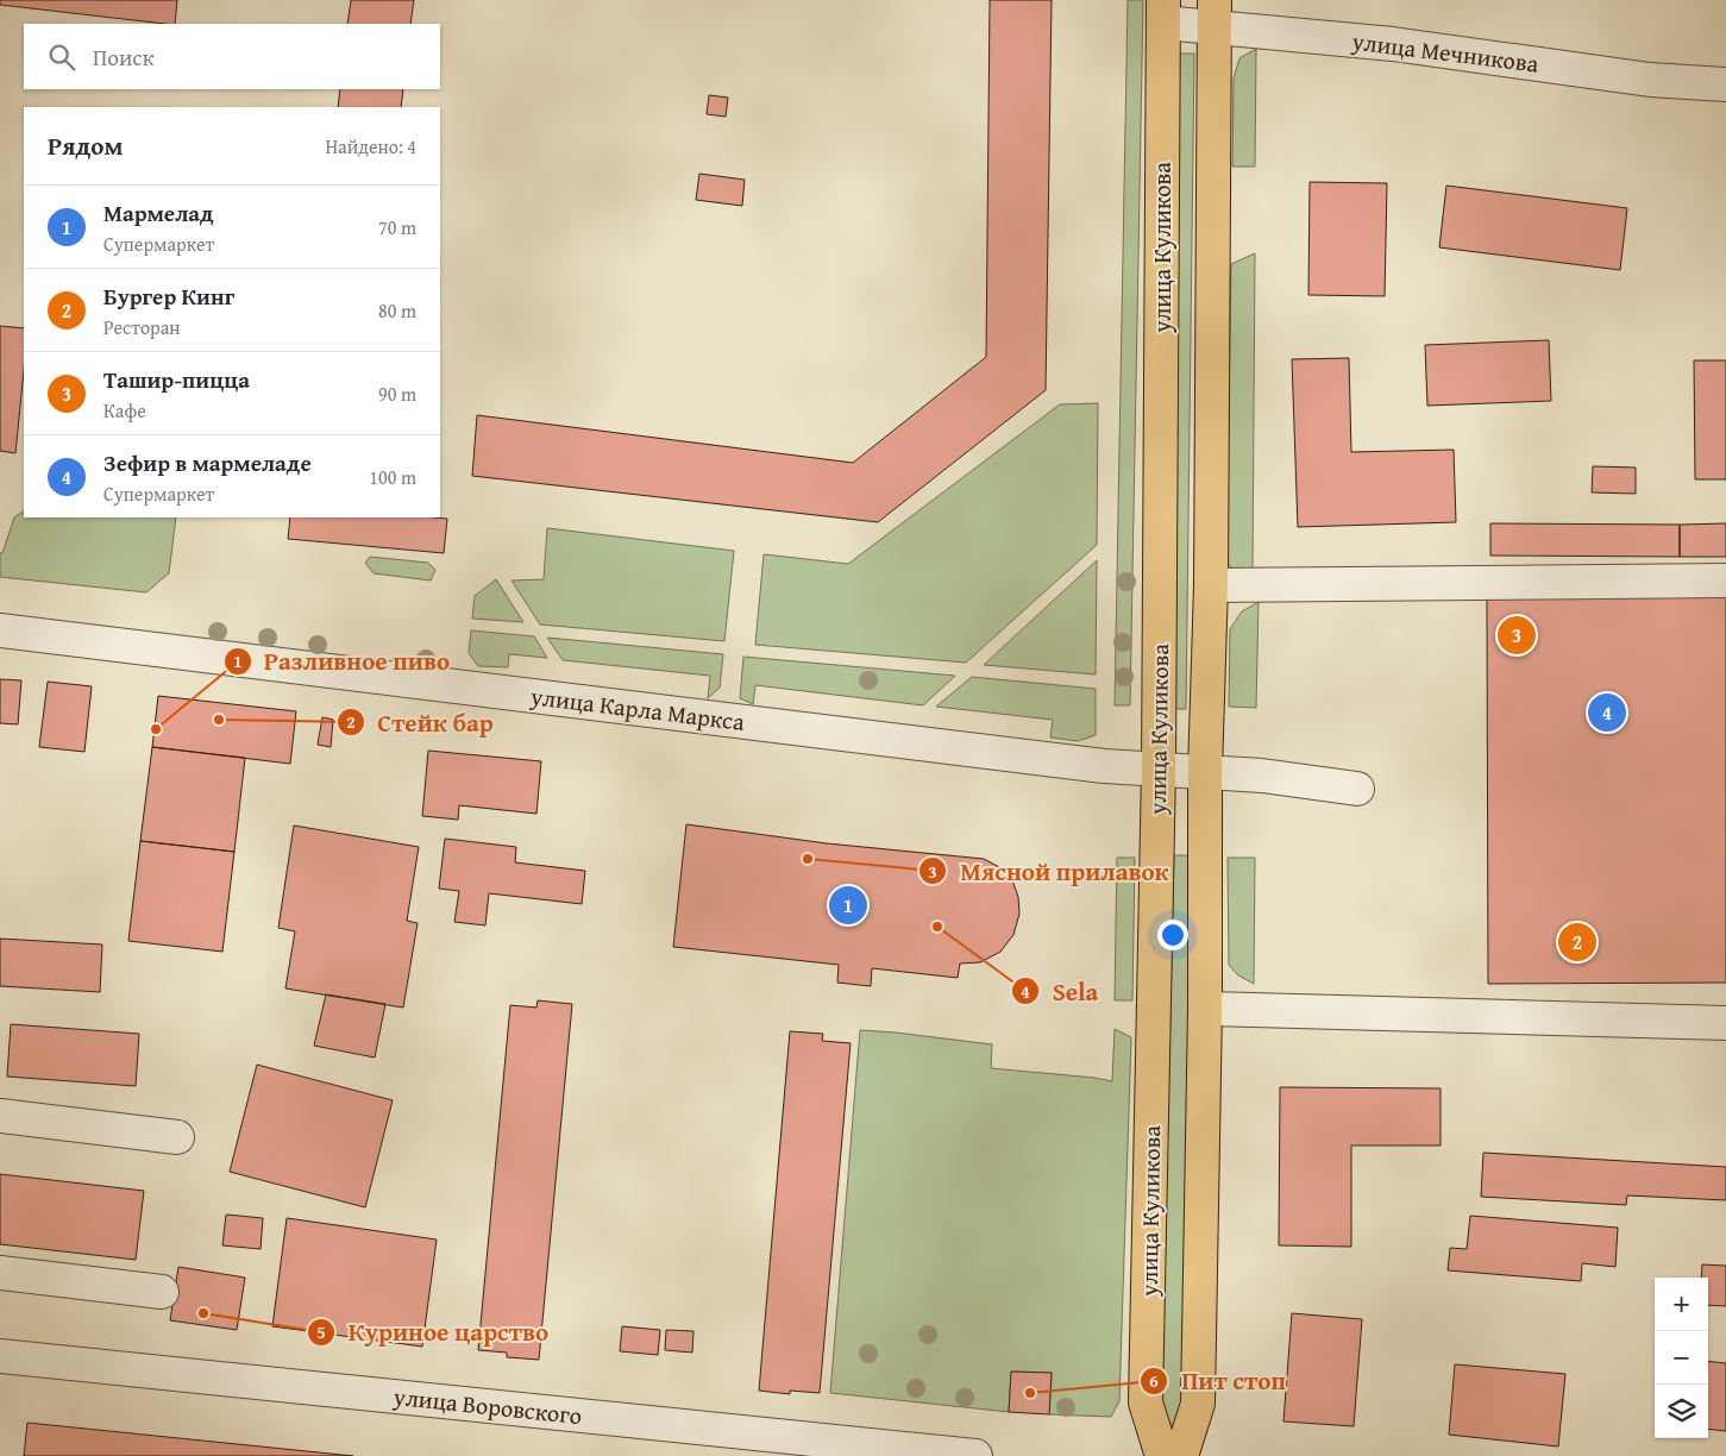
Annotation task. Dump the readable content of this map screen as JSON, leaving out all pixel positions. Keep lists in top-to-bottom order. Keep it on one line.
{"streets":{"main road":["улица Куликова"],"street":["улица Мечникова","улица Карла Маркса","улица Воровского"]},"crossings":[["улица Мечникова","улица Куликова"],["улица Куликова","улица Карла Маркса"]],"places":["Стейк бар","Разливное пиво","Мясной прилавок","Sela","Куриное царство","Пит стоп"],"page":{"search":"Поиск","heading":["Рядом","Найдено: 4"],"list":[{"mark":"1","name":"Мармелад","note":"Супермаркет","value":"70 m"},{"mark":"2","name":"Бургер Кинг","note":"Ресторан","value":"80 m"},{"mark":"3","name":"Ташир-пицца","note":"Кафе","value":"90 m"},{"mark":"4","name":"Зефир в мармеладе","note":"Супермаркет","value":"100 m"}],"pins":["3","4","1","2"],"map_buttons":["+","−"]}}
